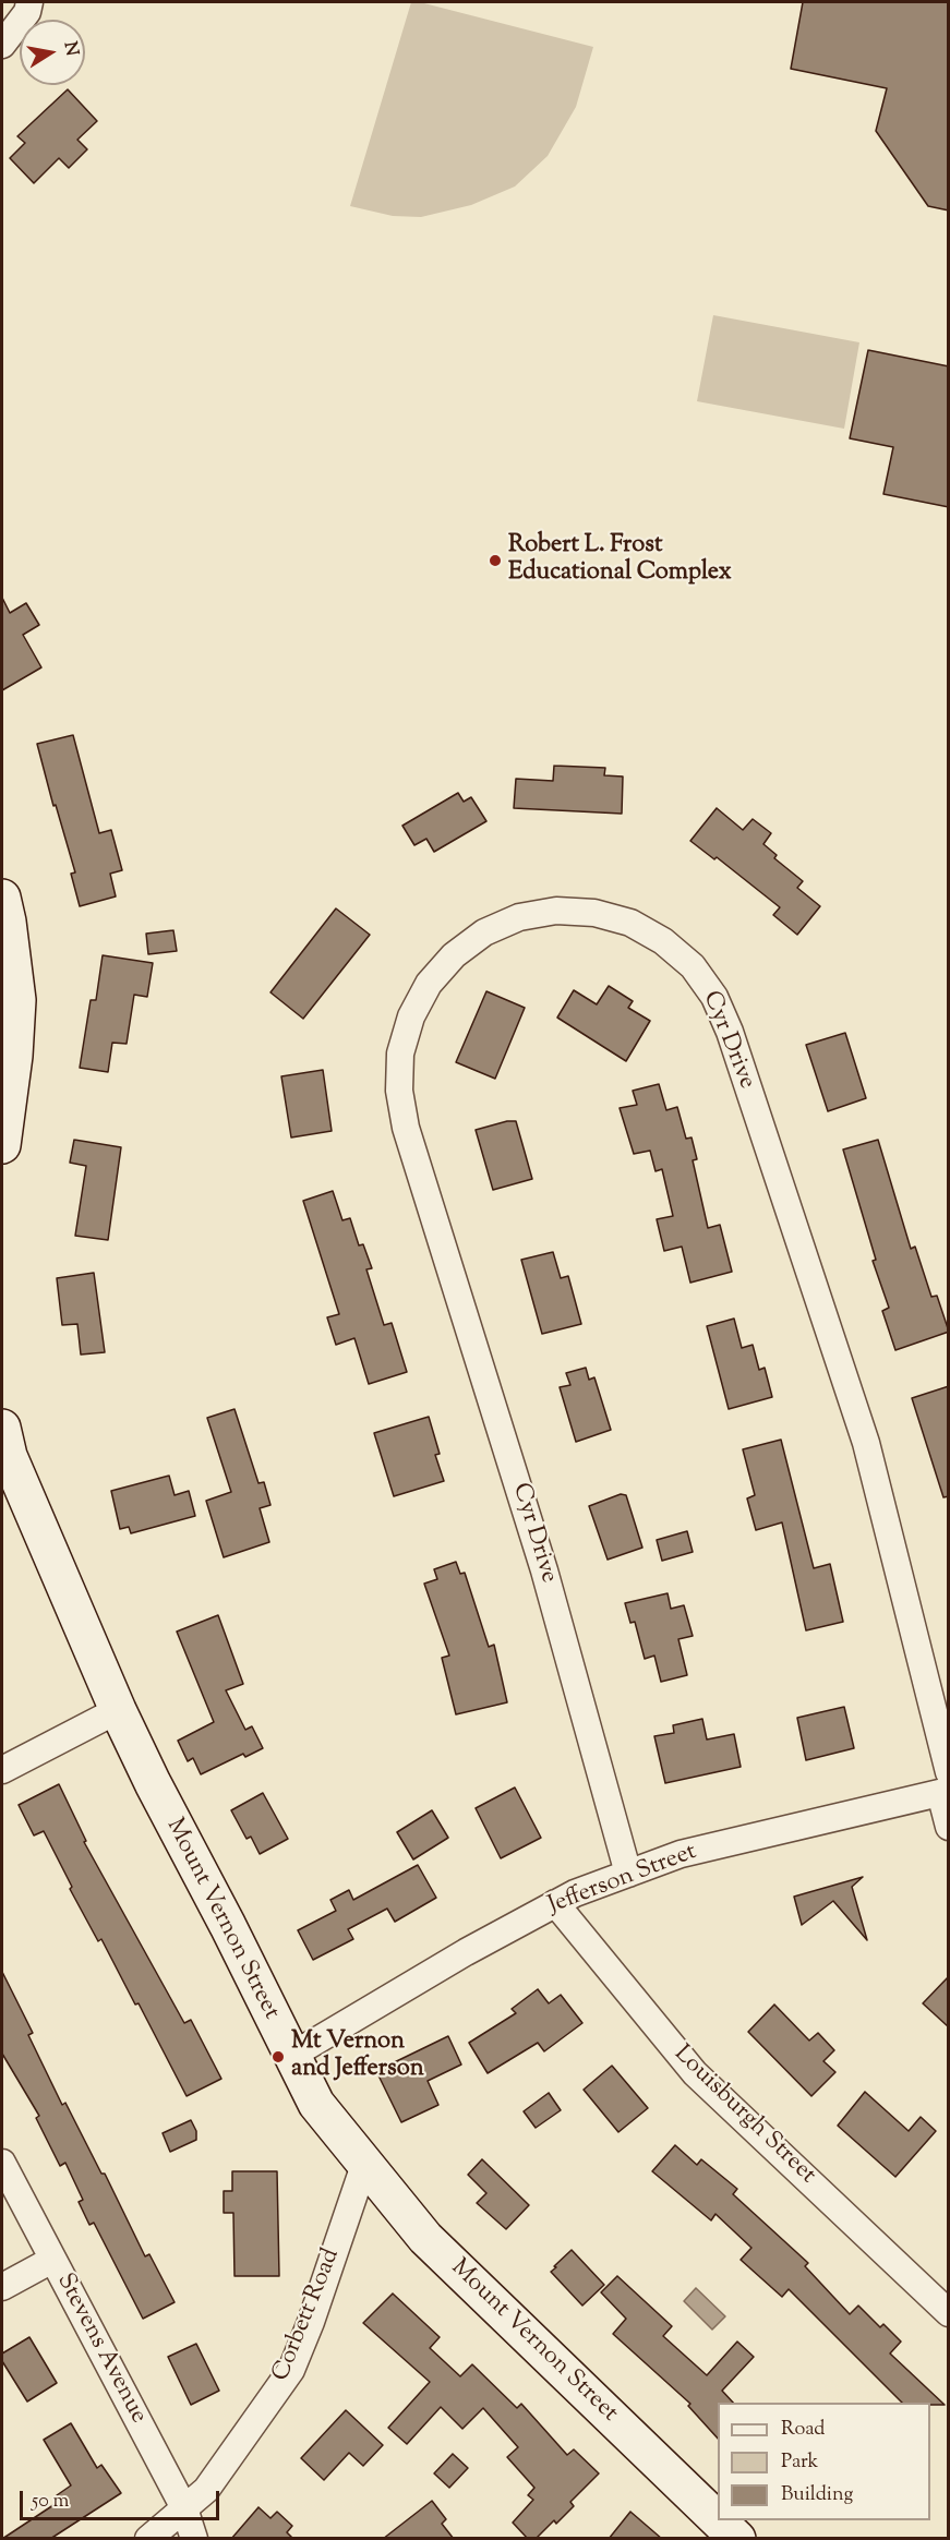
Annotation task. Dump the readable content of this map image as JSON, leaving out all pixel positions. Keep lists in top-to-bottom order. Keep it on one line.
{"streets":{"main road":["Mount Vernon Street"],"street":["Cyr Drive","Jefferson Street","Louisburgh Street","Corbett Road","Stevens Avenue"]},"crossings":[["Cyr Drive","Jefferson Street"],["Jefferson Street","Mount Vernon Street"],["Jefferson Street","Louisburgh Street"],["Mount Vernon Street","Corbett Road"],["Corbett Road","Stevens Avenue"]],"places":["Robert L. Frost Educational Complex","Mt Vernon and Jefferson"],"legend":["Road","Park","Building"],"scale_bar":"50 m","north":"right"}
